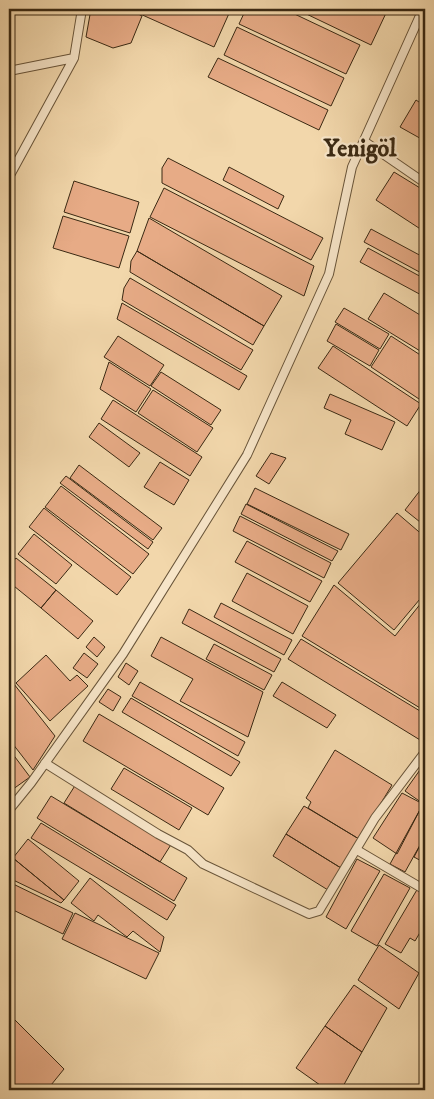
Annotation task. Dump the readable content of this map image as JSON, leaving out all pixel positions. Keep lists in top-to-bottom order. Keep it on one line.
{"districts":["Yenigöl"]}
